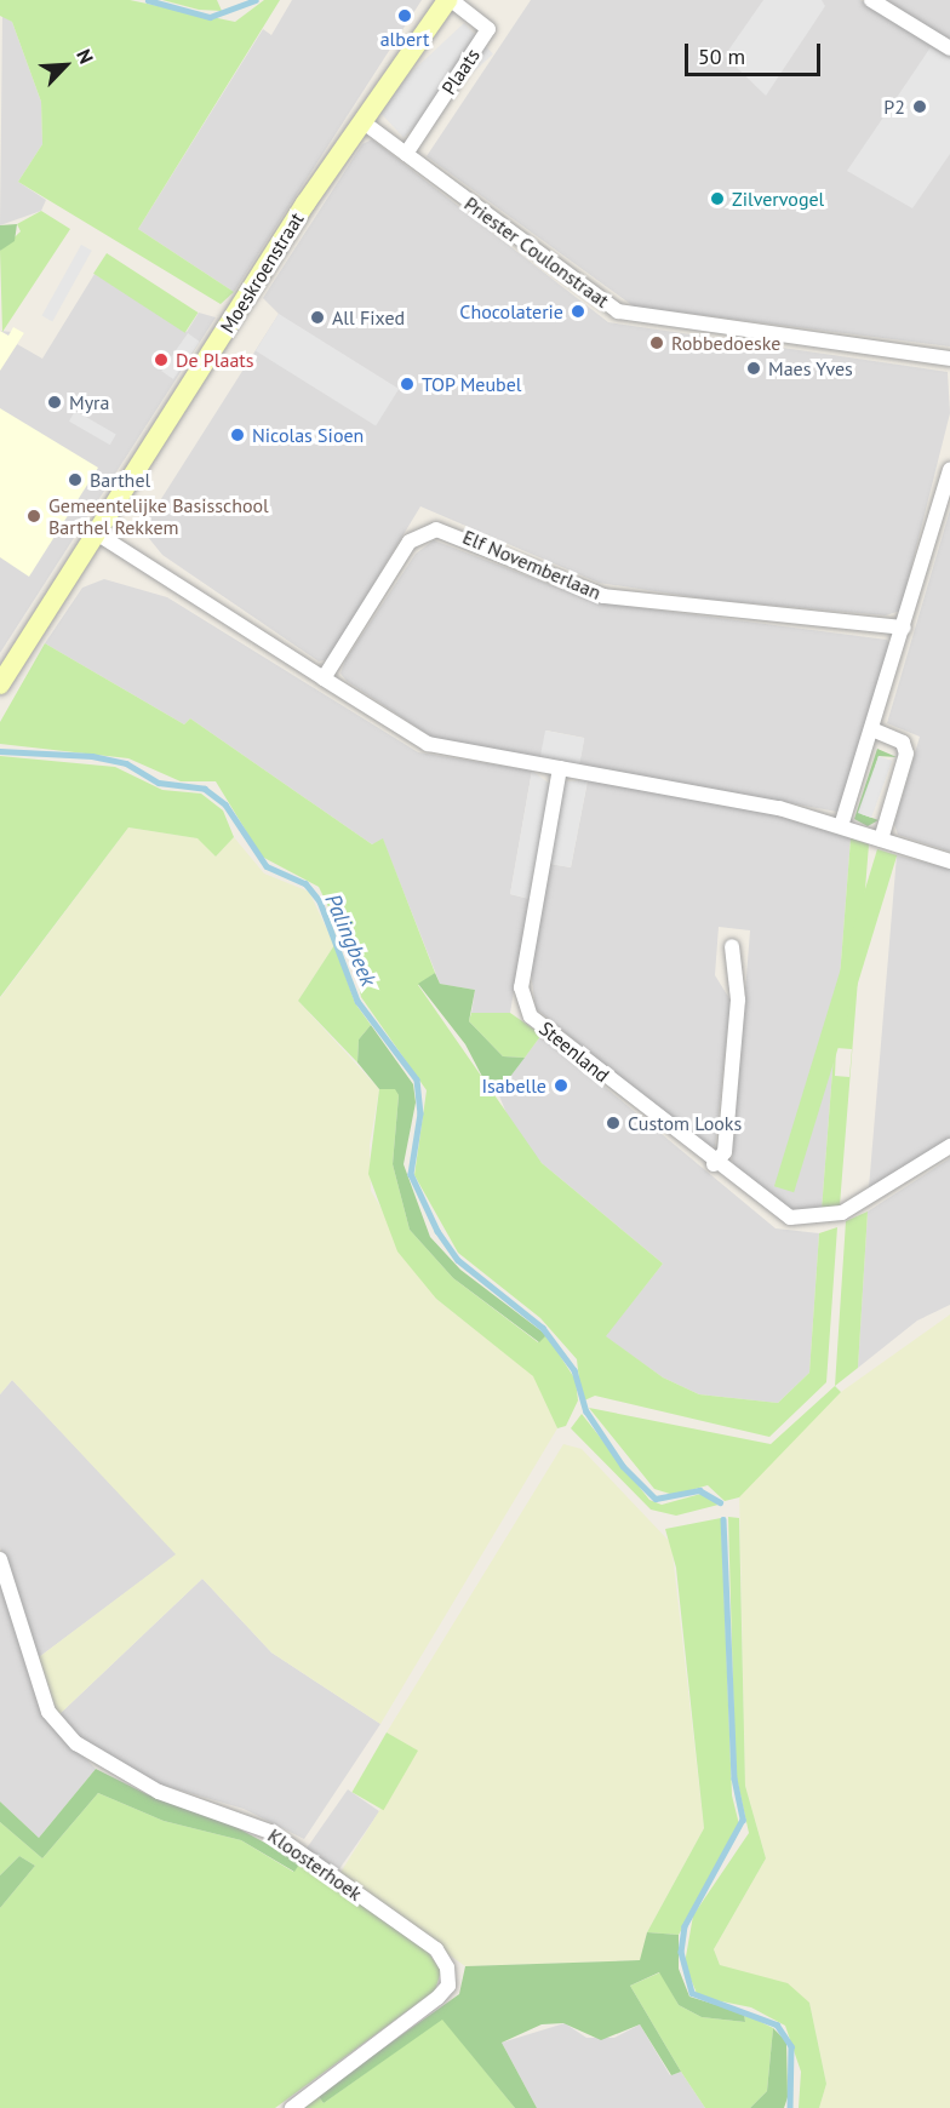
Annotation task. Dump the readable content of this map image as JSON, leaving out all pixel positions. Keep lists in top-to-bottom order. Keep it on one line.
{"streets":{"main road":["Plaats","Moeskroenstraat"],"street":["Priester Coulonstraat","Elf Novemberlaan","Steenland","Kloosterhoek"]},"crossings":[["Plaats","Priester Coulonstraat"],["Plaats","Moeskroenstraat"],["Priester Coulonstraat","Moeskroenstraat"]],"water":["Palingbeek"],"places":["albert","P2","Zilvervogel","Chocolaterie","All Fixed","Robbedoeske","De Plaats","Maes Yves","TOP Meubel","Myra","Nicolas Sioen","Barthel","Gemeentelijke Basisschool Barthel Rekkem","Isabelle","Custom Looks"],"scale_bar":"50 m","north":"top right"}
